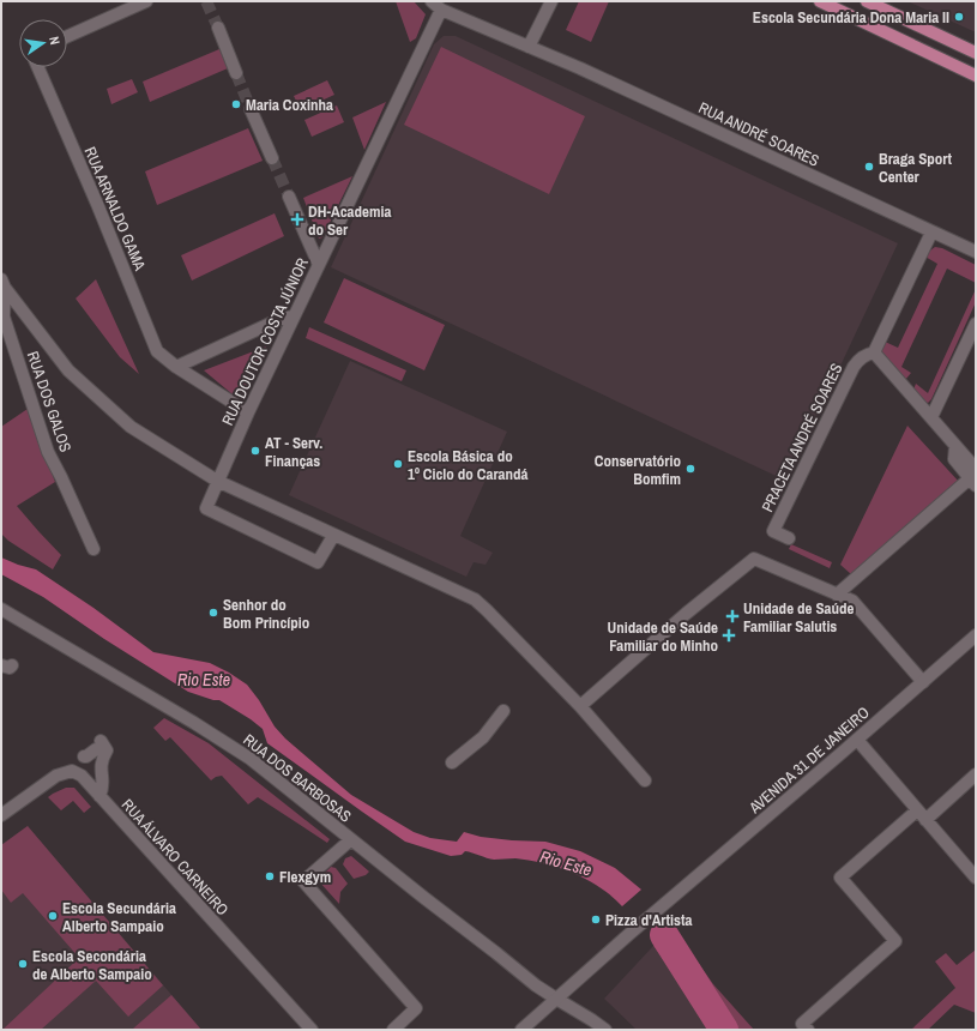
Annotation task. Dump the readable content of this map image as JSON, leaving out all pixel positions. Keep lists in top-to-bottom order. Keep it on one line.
{"streets":{"street":["RUA ANDRÉ SOARES","RUA ARNALDO GAMA","RUA DOUTOR COSTA JÚNIOR","RUA DOS GALOS","PRACETA ANDRÉ SOARES","AVENIDA 31 DE JANEIRO","RUA DOS BARBOSAS","RUA ÁLVARO CARNEIRO"]},"crossings":[["RUA ANDRÉ SOARES","RUA DOUTOR COSTA JÚNIOR"],["RUA ARNALDO GAMA","RUA DOUTOR COSTA JÚNIOR"],["AVENIDA 31 DE JANEIRO","RUA DOS BARBOSAS"]],"water":["Rio Este"],"places":{"other":["Escola Secundária Dona Maria II","Maria Coxinha","Braga Sport Center","AT - Serv. Finanças","Escola Básica do 1º Ciclo do Carandá","Conservatório Bomfim","Senhor do Bom Princípio","Flexgym","Escola Secundária Alberto Sampaio","Pizza d'Artista","Escola Secondária de Alberto Sampaio"],"health":["DH-Academia do Ser","Unidade de Saúde Familiar Salutis","Unidade de Saúde Familiar do Minho"]},"north":"right"}
